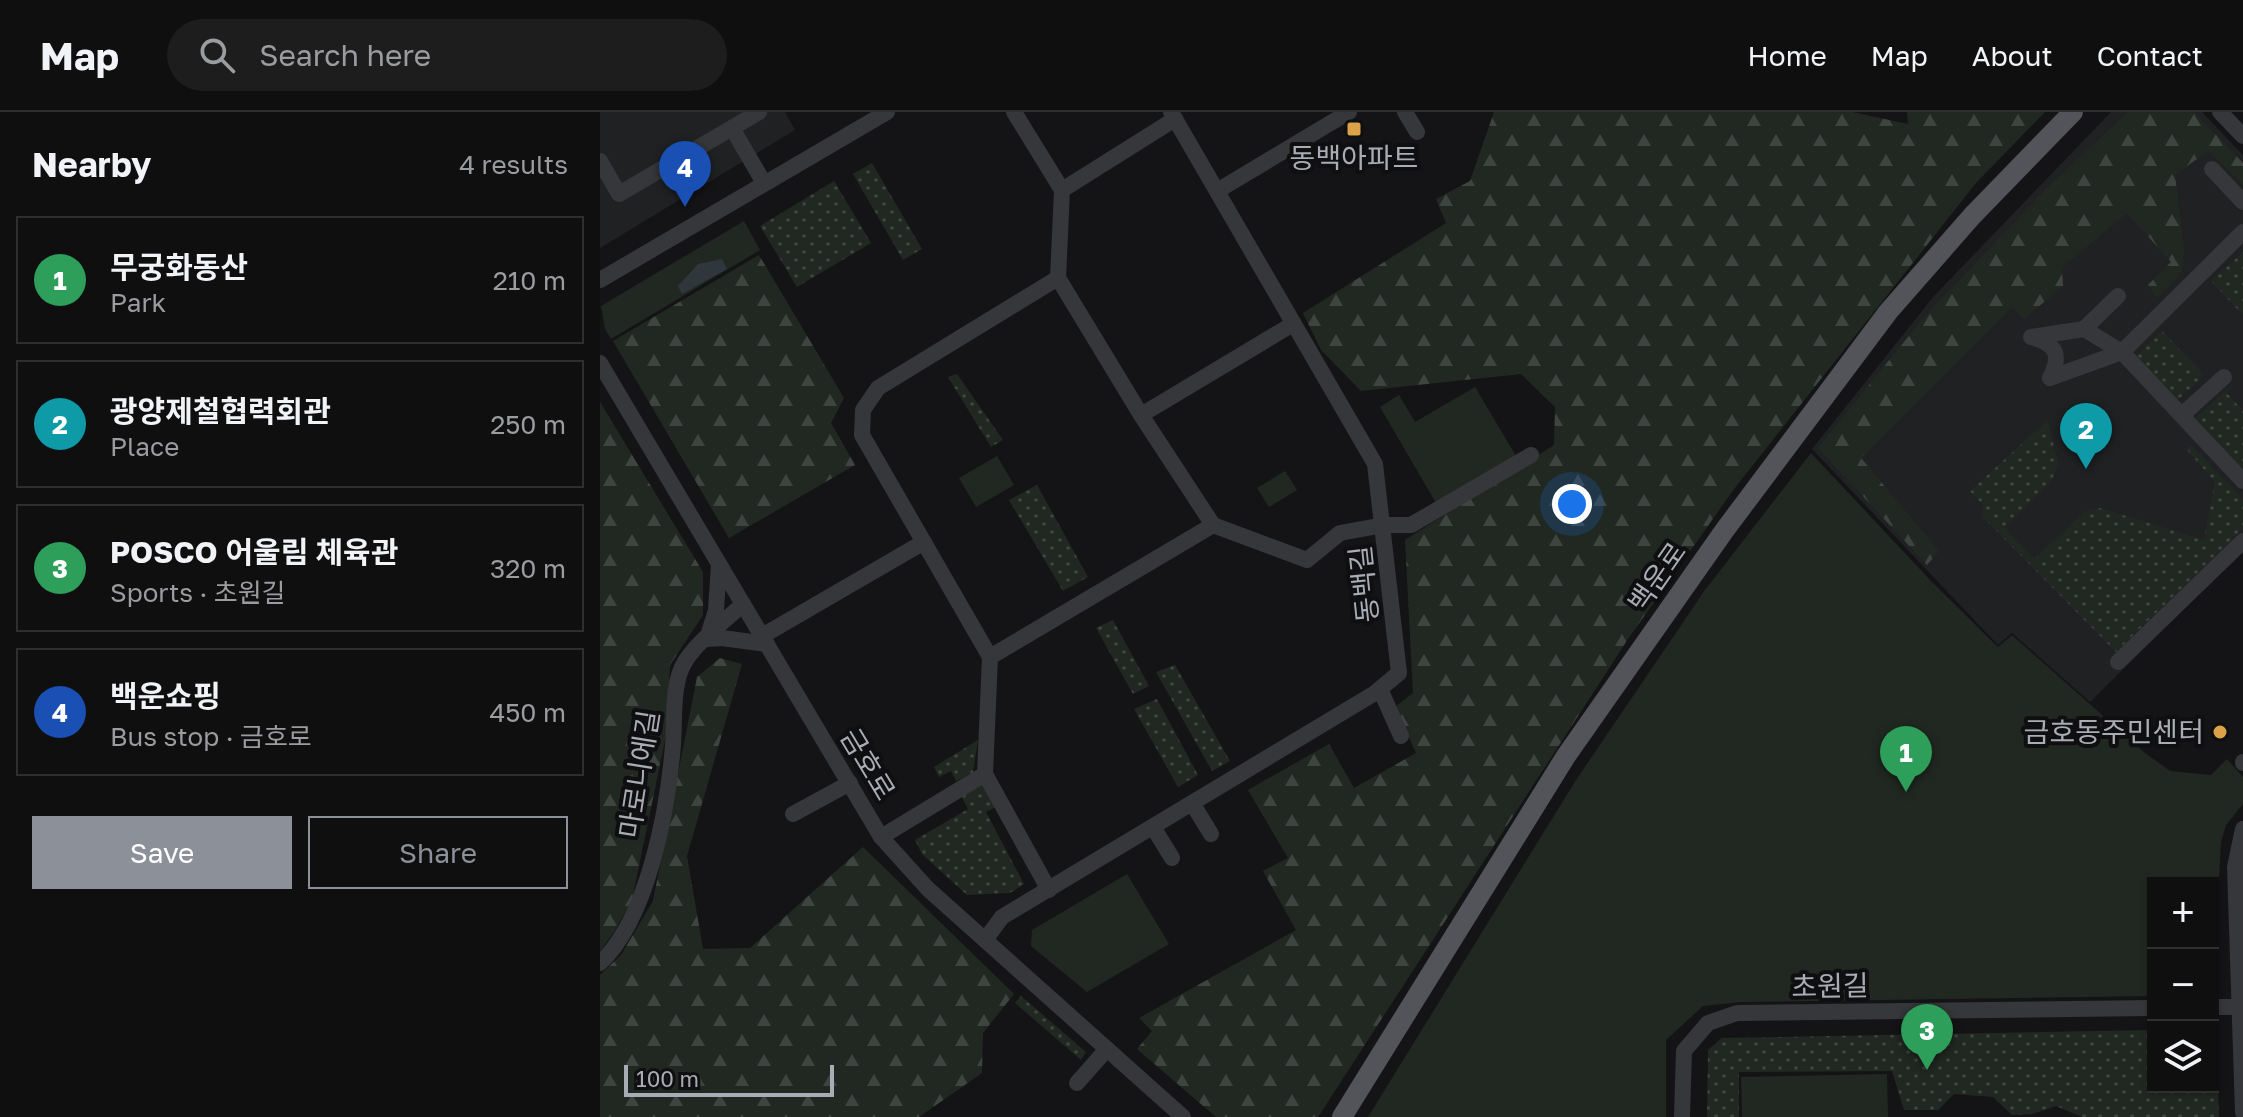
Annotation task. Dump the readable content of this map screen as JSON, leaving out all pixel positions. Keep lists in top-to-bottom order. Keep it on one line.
{"streets":{"main road":["백운로"],"street":["동백길","금호로","마로니에길","초원길"]},"crossings":[["동백길","금호로"],["금호로","마로니에길"]],"places":{"transit":["동백아파트"],"other":["금호동주민센터"]},"scale_bar":"100 m","page":{"header":"Map","search":"Search here","nav":["Home","Map","About","Contact"],"heading":["Nearby","4 results"],"pins":["4","2","1","3"],"list":[{"mark":"1","name":"무궁화동산","note":"Park","value":"210 m"},{"mark":"2","name":"광양제철협력회관","note":"Place","value":"250 m"},{"mark":"3","name":"POSCO 어울림 체육관","note":"Sports · 초원길","value":"320 m"},{"mark":"4","name":"백운쇼핑","note":"Bus stop · 금호로","value":"450 m"}],"buttons":["Save","Share"],"map_buttons":["+","−"],"scale":"100 m"}}
